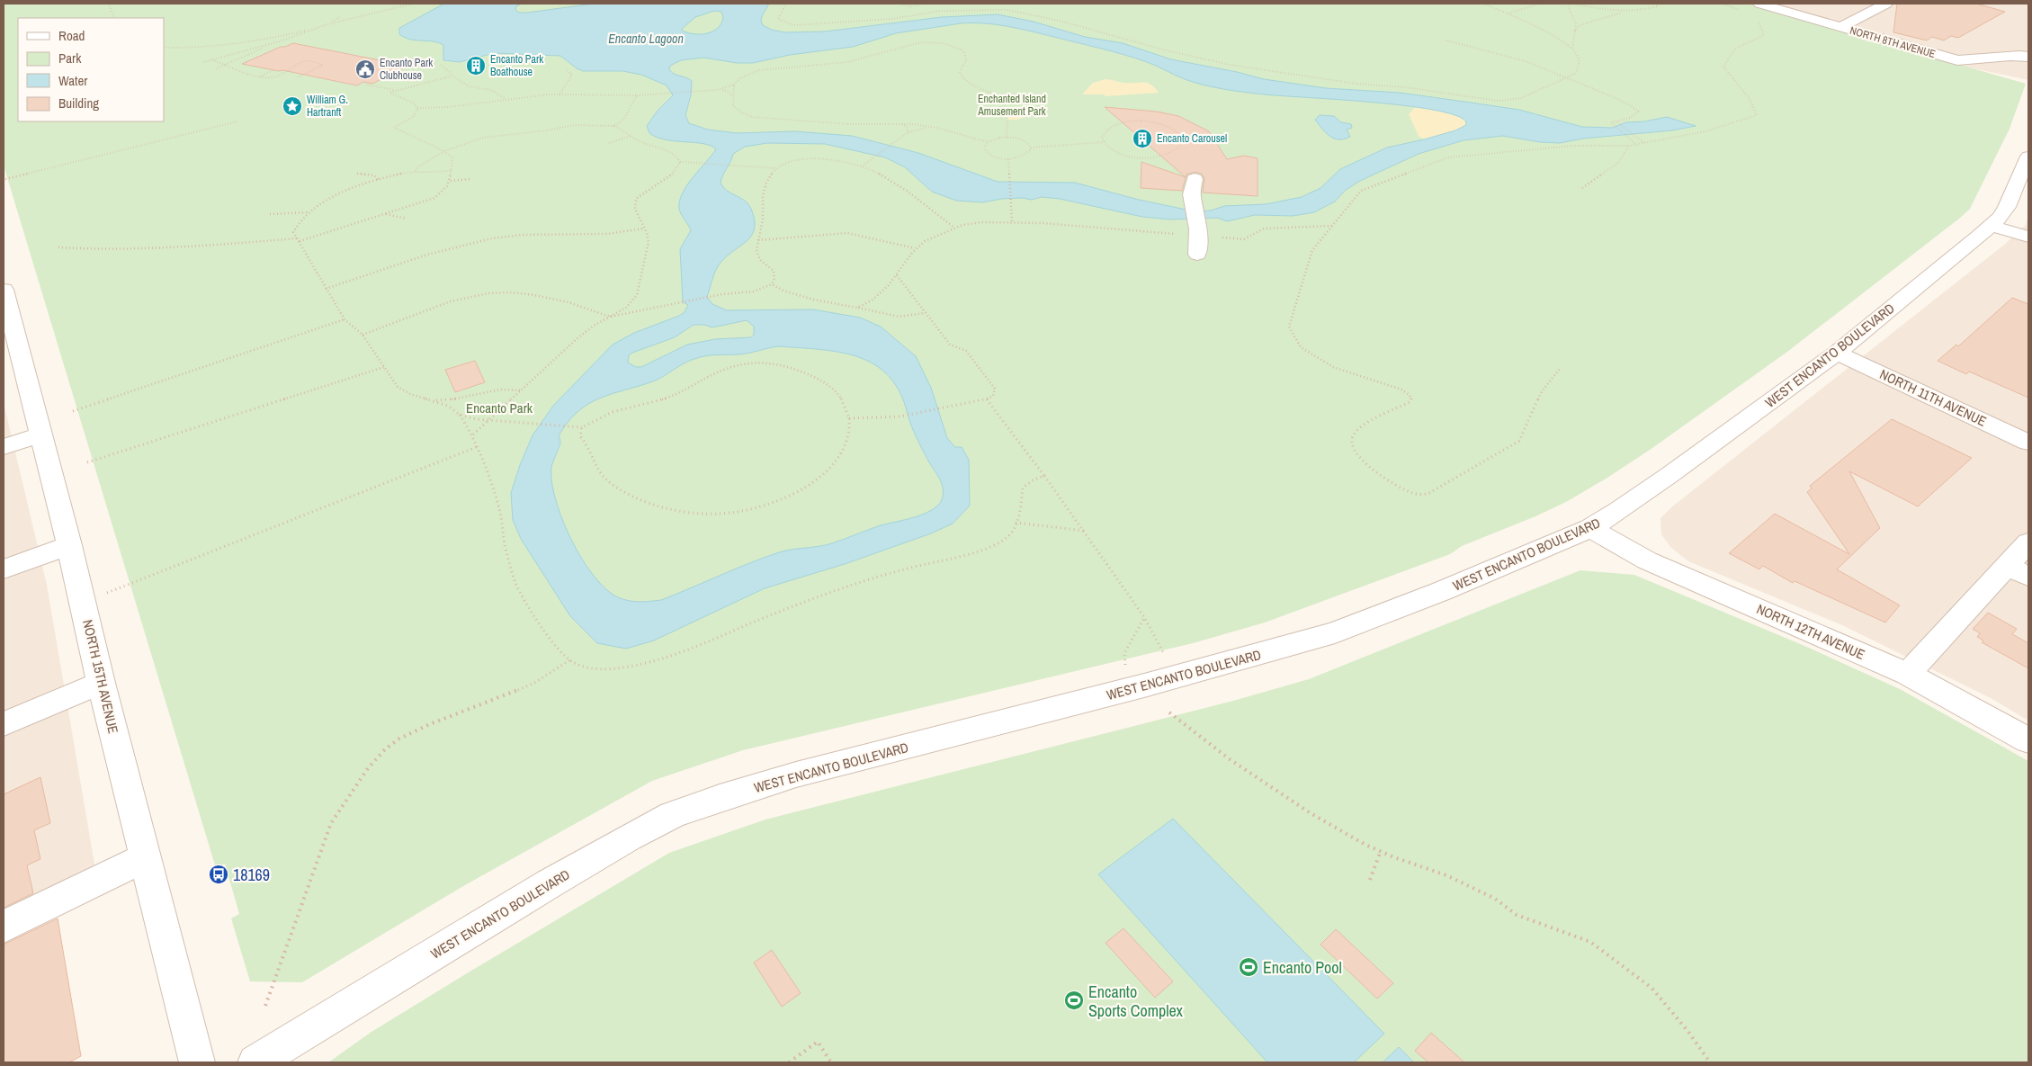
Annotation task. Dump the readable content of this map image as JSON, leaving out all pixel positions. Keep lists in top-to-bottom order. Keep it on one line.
{"streets":{"street":["NORTH 8TH AVENUE","WEST ENCANTO BOULEVARD","NORTH 11TH AVENUE","NORTH 12TH AVENUE","NORTH 15TH AVENUE"]},"crossings":[["WEST ENCANTO BOULEVARD","NORTH 11TH AVENUE"],["WEST ENCANTO BOULEVARD","NORTH 12TH AVENUE"]],"water":["Encanto Lagoon"],"parks":["Enchanted Island Amusement Park","Encanto Park"],"places":{"building":["Encanto Park Boathouse","Encanto Carousel"],"public building":["Encanto Park Clubhouse"],"place":["William G. Hartranft"],"bus stop":["18169"],"sports":["Encanto Pool","Encanto Sports Complex"]},"legend":["Road","Park","Water","Building"]}
